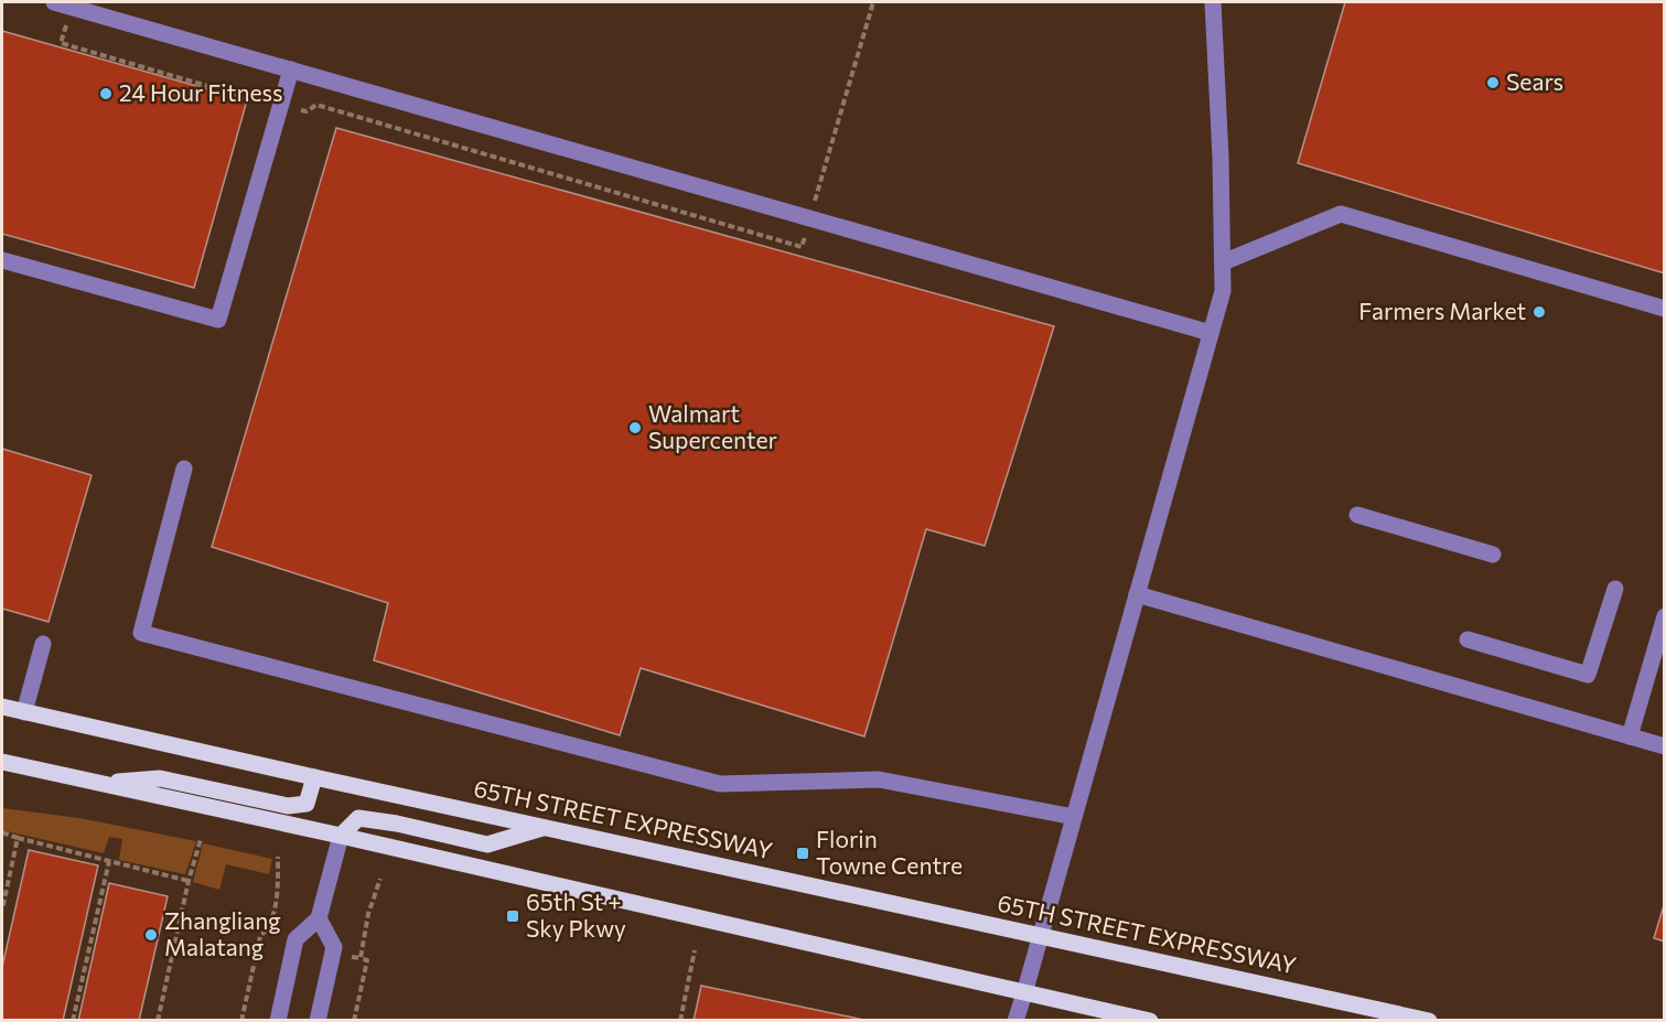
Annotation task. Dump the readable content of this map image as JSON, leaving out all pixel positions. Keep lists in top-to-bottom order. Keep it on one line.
{"streets":{"main road":["65TH STREET EXPRESSWAY"]},"places":{"other":["Sears","24 Hour Fitness","Farmers Market","Walmart Supercenter","Zhangliang Malatang"],"transit":["Florin Towne Centre","65th St + Sky Pkwy"]}}
